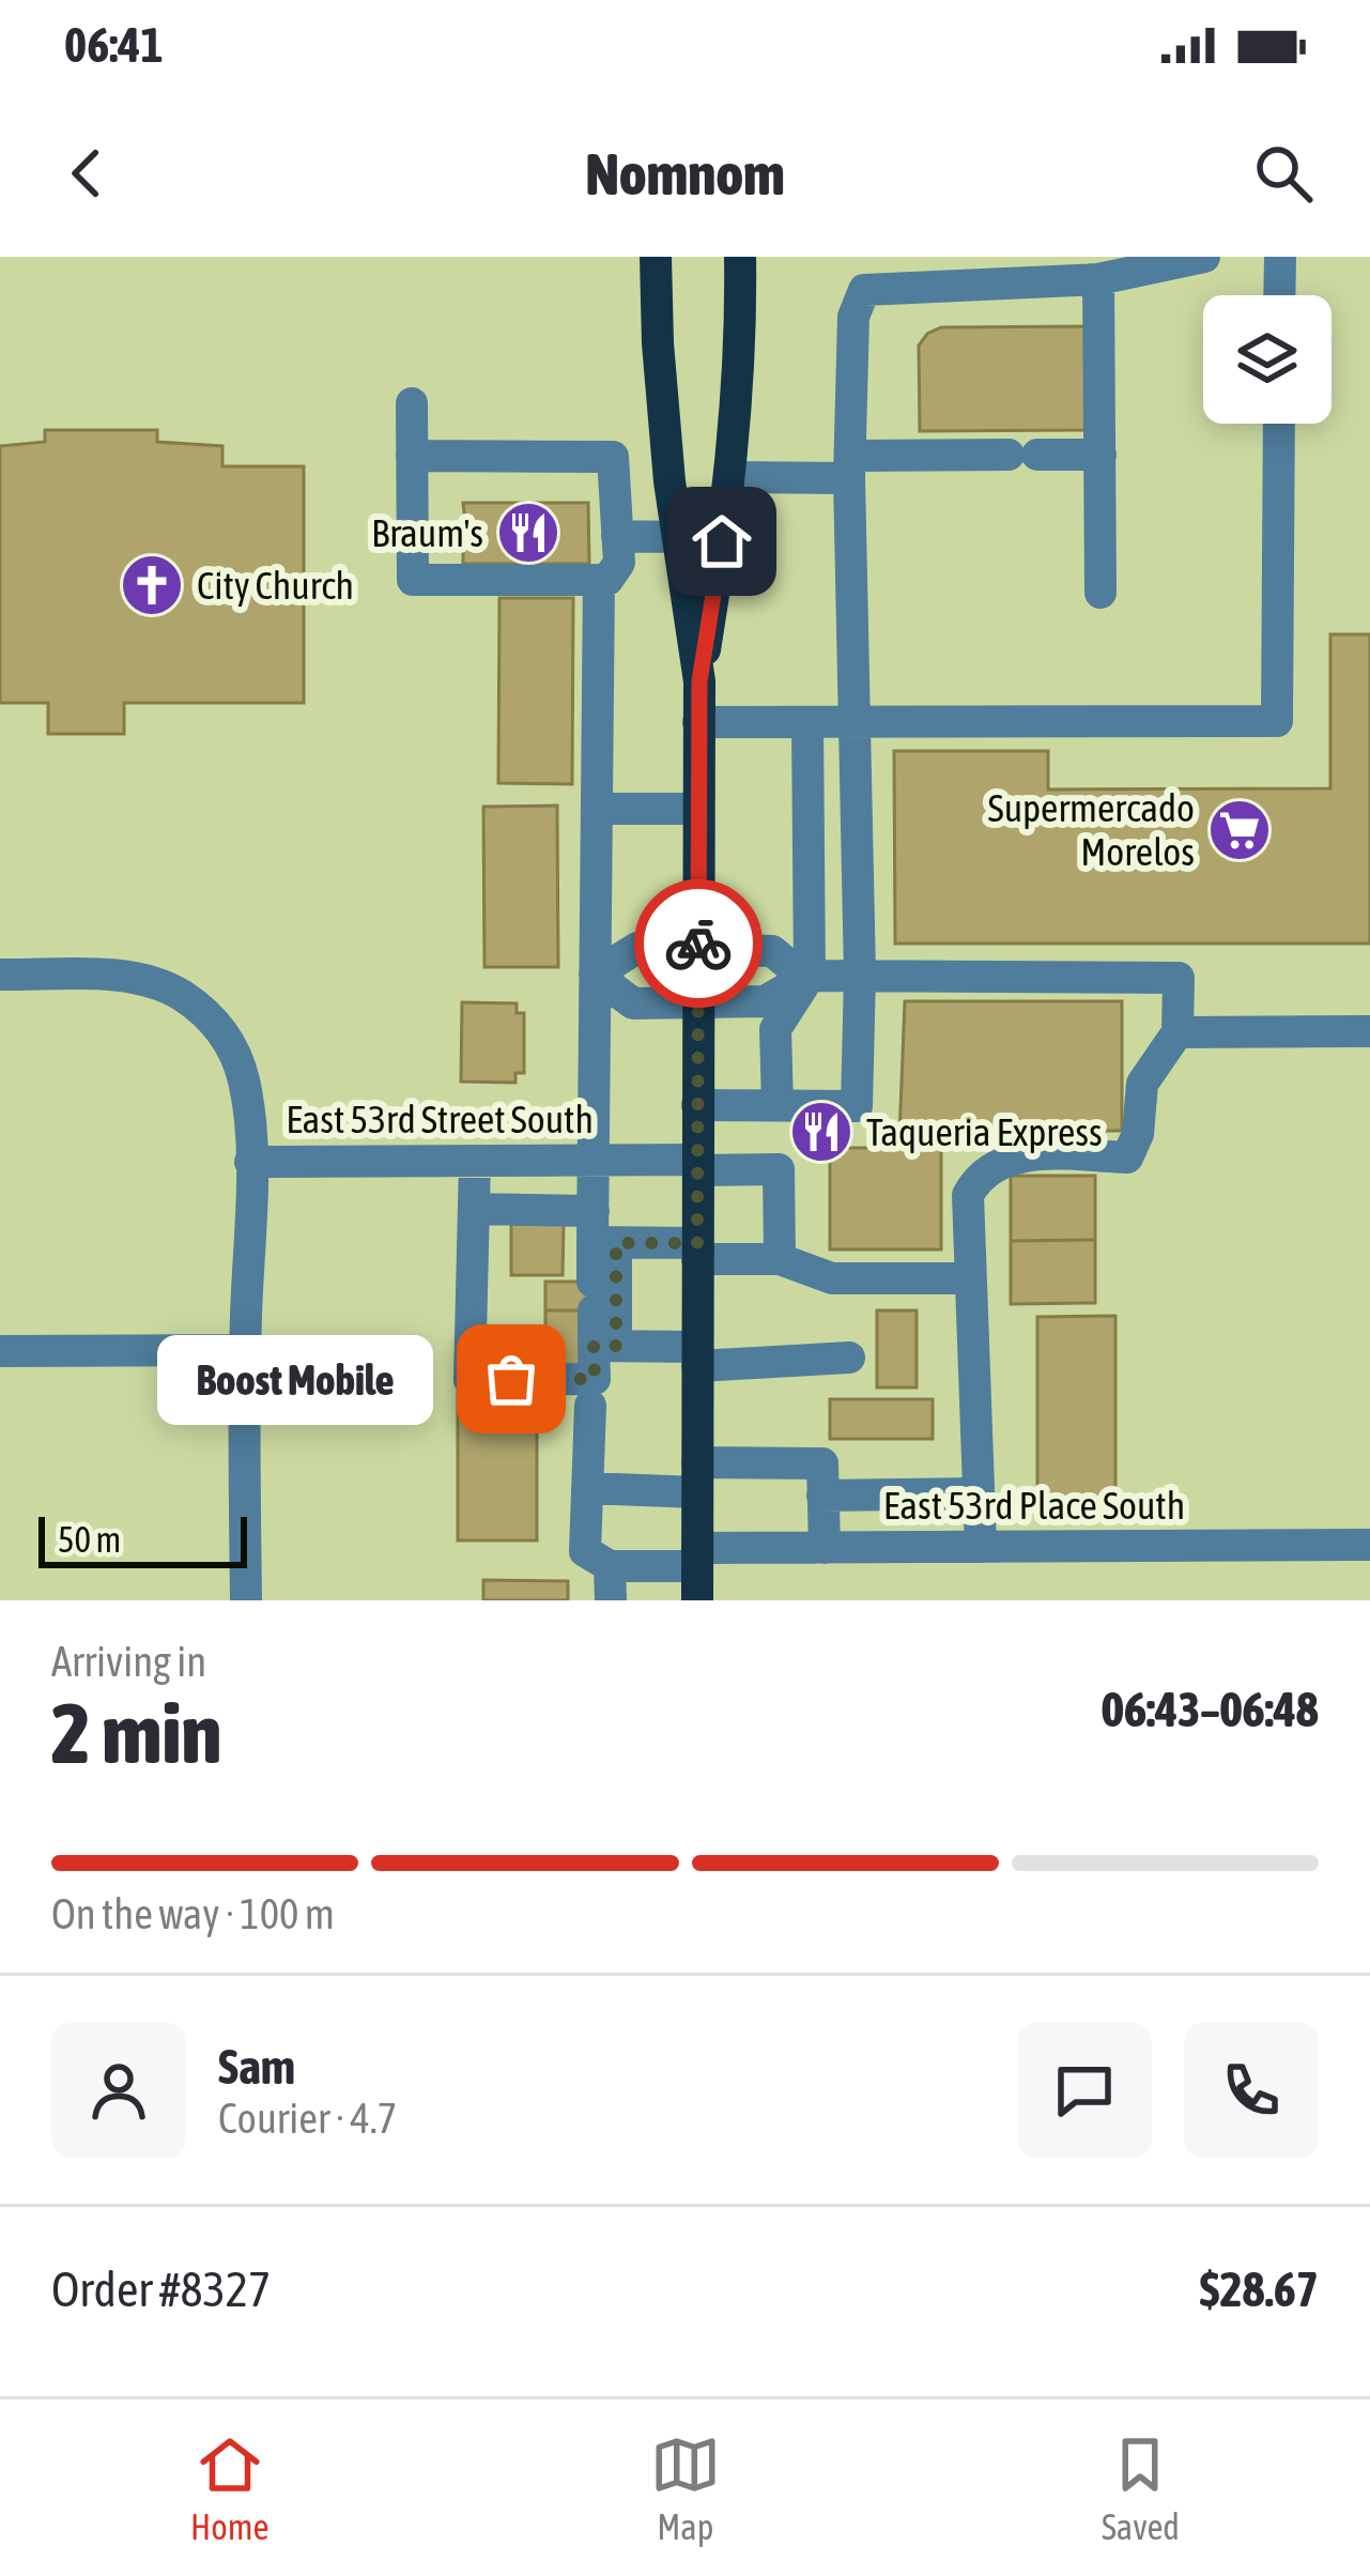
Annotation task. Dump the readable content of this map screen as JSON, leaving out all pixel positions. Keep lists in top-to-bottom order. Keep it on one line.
{"streets":{"street":["East 53rd Street South","East 53rd Place South"]},"places":{"restaurant":["Braum's","Taqueria Express"],"church":["City Church"],"supermarket":["Supermercado Morelos"],"other":["Boost Mobile"]},"scale_bar":"50 m","page":{"status":"06:41","header":"Nomnom","bubble":"Boost Mobile","scale":"50 m","heading":["2 min","Arriving in","06:43–06:48"],"panel":["Sam","Courier · 4.7","Order #8327","$28.67"],"bar":"On the way · 100 m","tabs":["Home","Map","Saved"]}}
